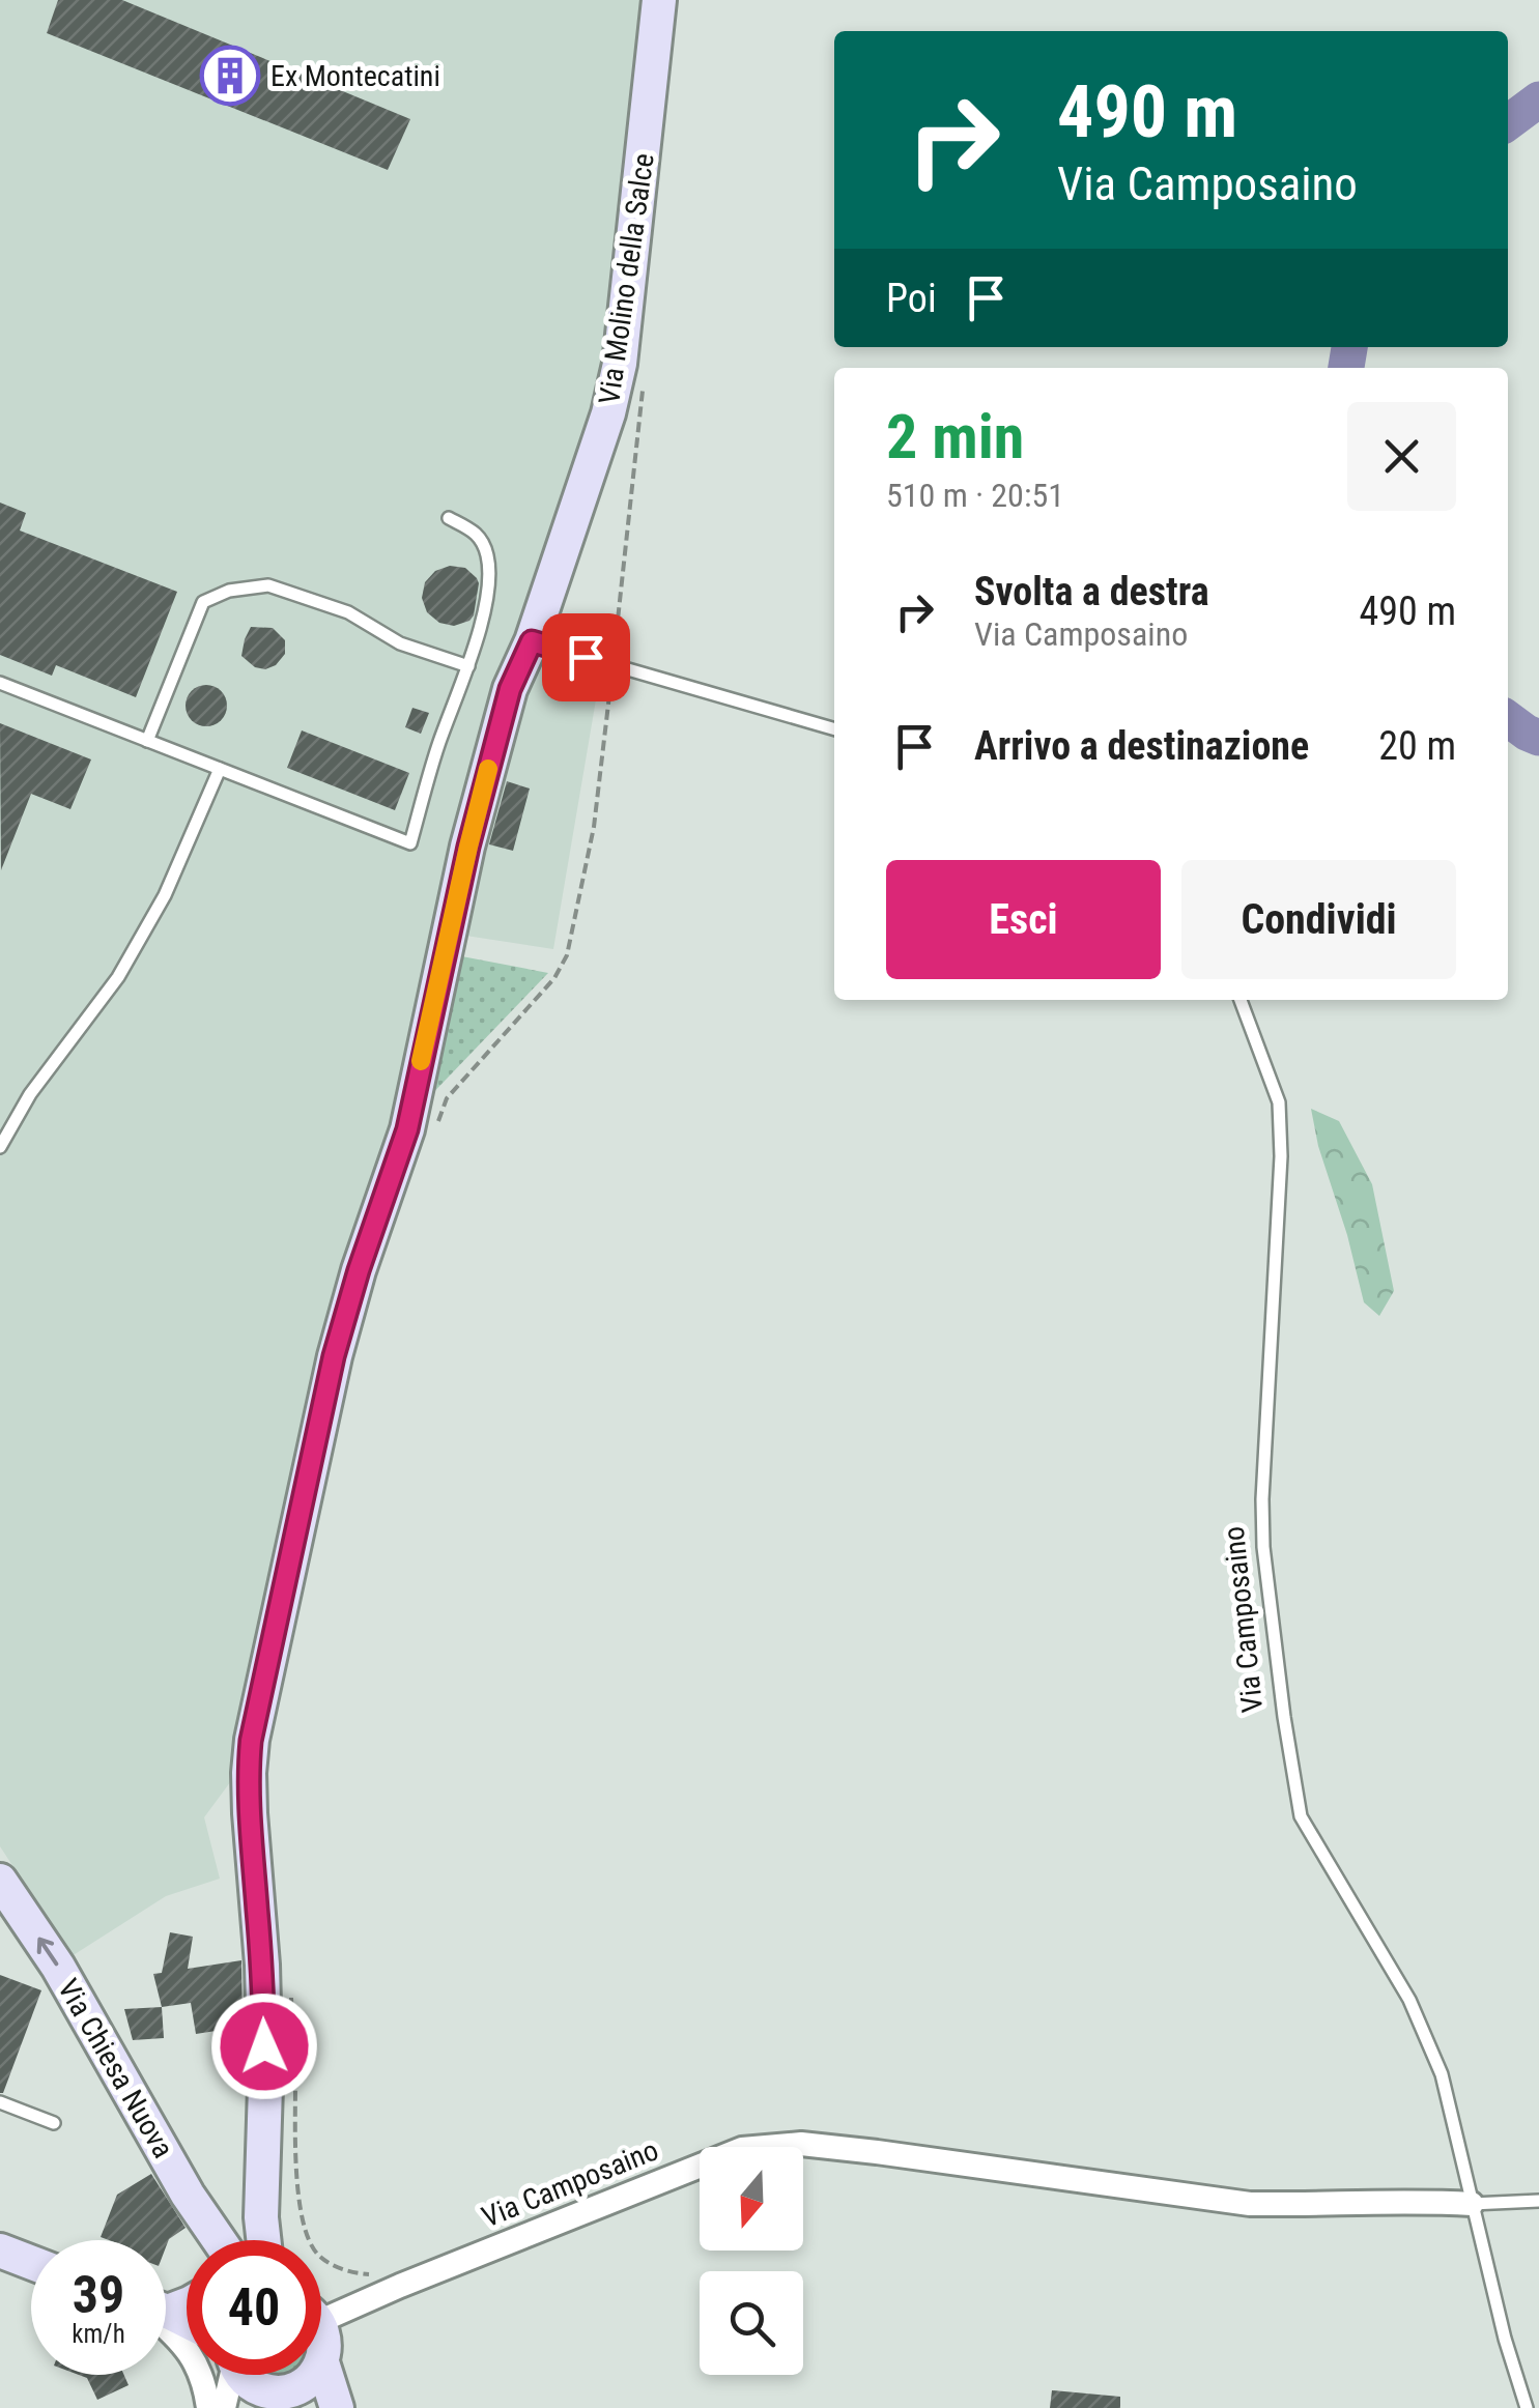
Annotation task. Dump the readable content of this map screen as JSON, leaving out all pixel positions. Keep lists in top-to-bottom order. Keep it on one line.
{"streets":{"street":["Via Molino della Salce","Via Camposaino","Via Chiesa Nuova"]},"one_way":["Via Chiesa Nuova"],"places":{"building":["Ex Montecatini"]},"north":"bottom","page":{"turn":["490 m","Via Camposaino"],"then":"Poi","heading":["2 min","510 m · 20:51"],"list":[{"name":"Svolta a destra","note":"Via Camposaino","value":"490 m"},{"name":"Arrivo a destinazione","value":"20 m"}],"buttons":["Esci","Condividi"],"speed":"39 km/h","limit":"40"}}
